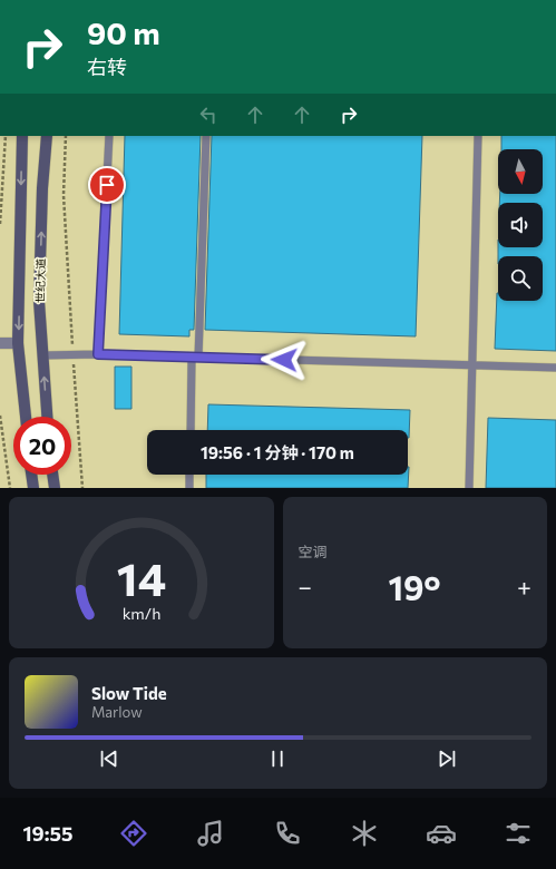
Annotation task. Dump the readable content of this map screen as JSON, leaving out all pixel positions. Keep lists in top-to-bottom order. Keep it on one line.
{"streets":{"street":["世纪大道"]},"north":"bottom","page":{"turn":["90 m","右转"],"limit":"20","trip":"19:56 · 1 分钟 · 170 m","tile":"空调","heat":["−","19°","+"],"song":["Slow Tide","Marlow"],"tabs":"19:55","gauge":["14","km/h"]}}
